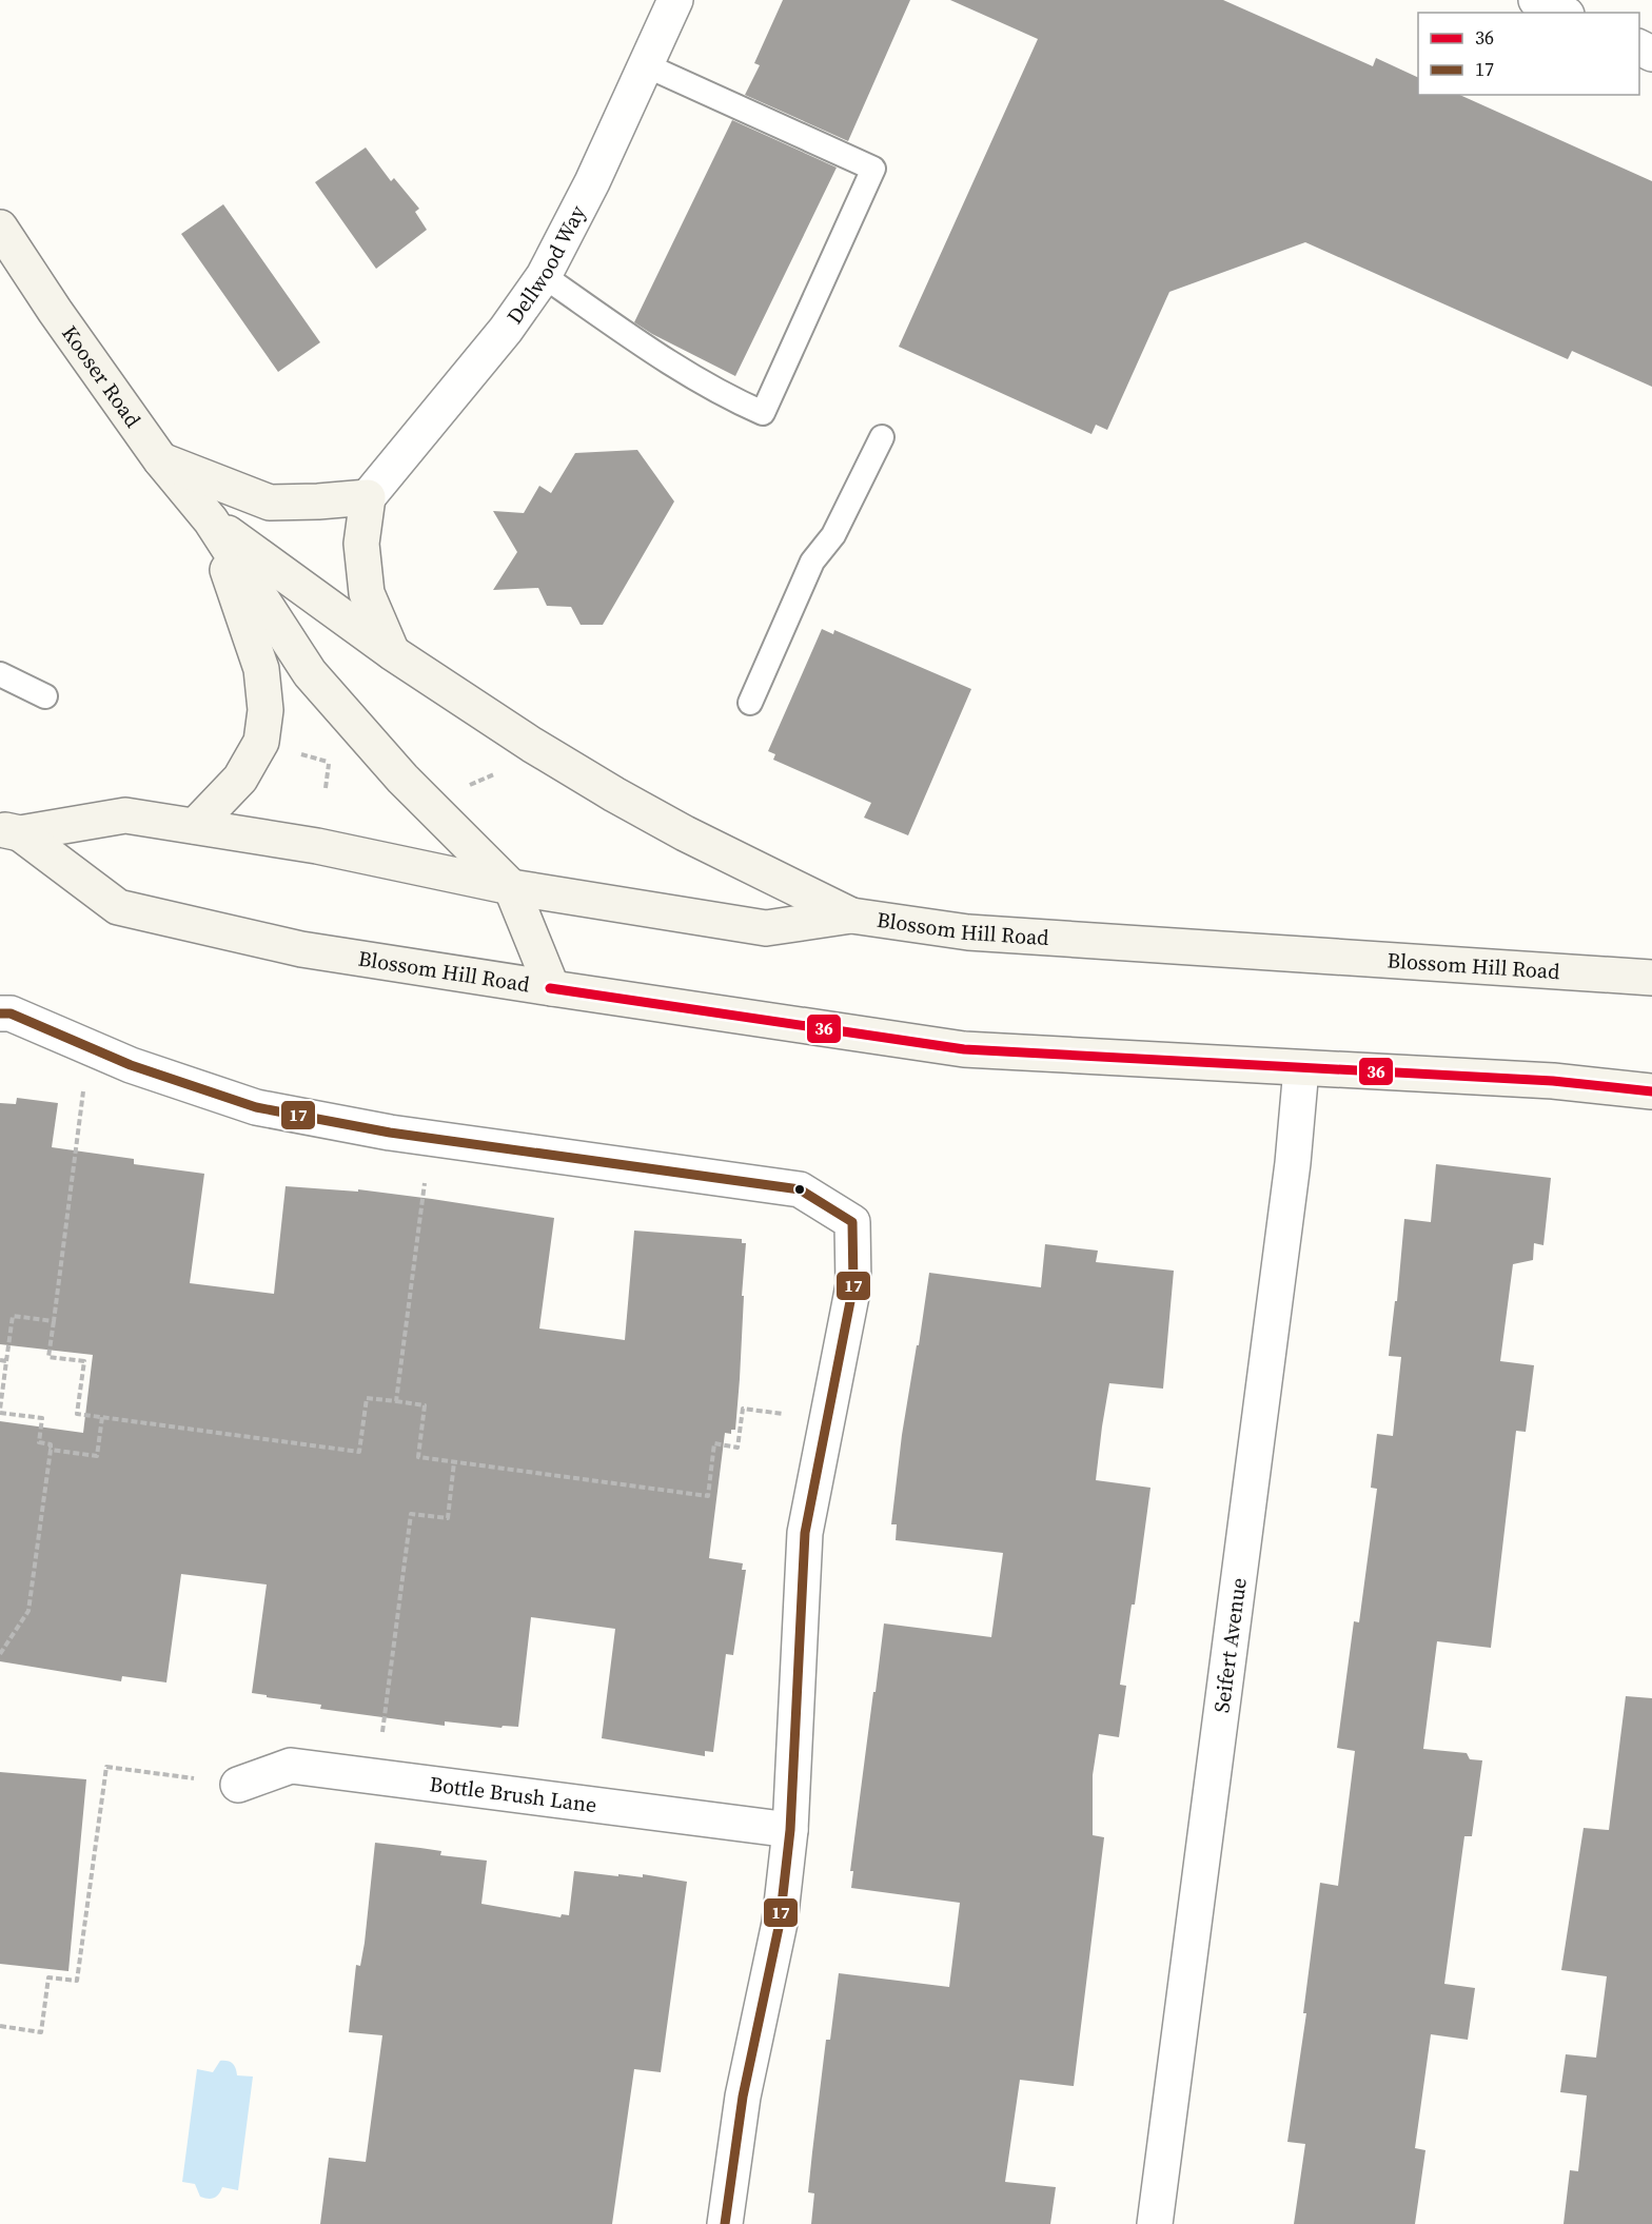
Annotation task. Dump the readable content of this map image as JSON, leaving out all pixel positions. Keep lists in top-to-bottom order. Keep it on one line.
{"streets":{"main road":["Kooser Road","Blossom Hill Road"],"street":["Dellwood Way","Seifert Avenue","Bottle Brush Lane"]},"crossings":[["Blossom Hill Road","Seifert Avenue"]],"lines":["transit line 36","transit line 17"],"legend":["36","17"]}
